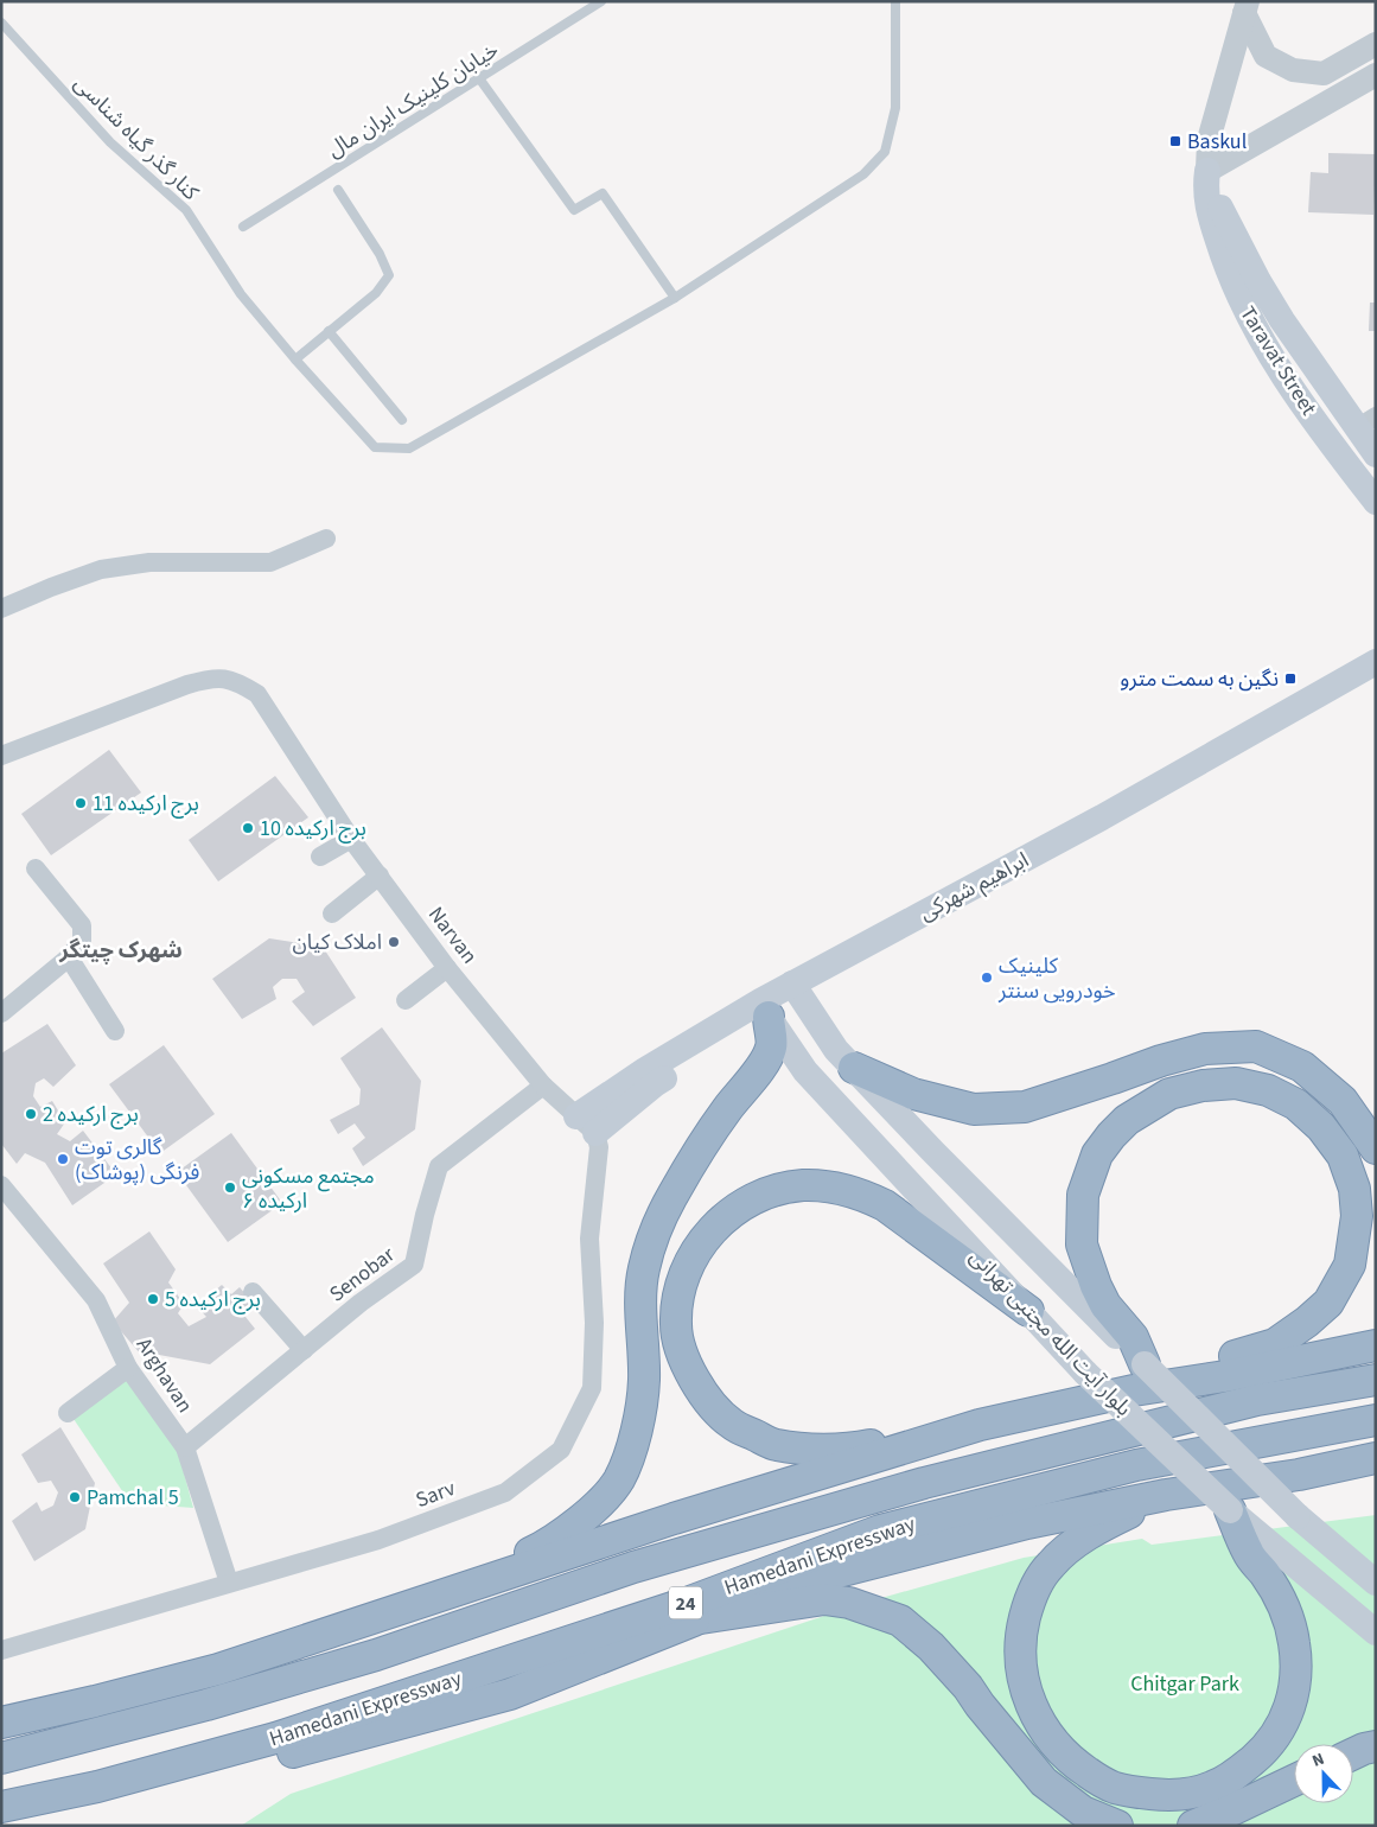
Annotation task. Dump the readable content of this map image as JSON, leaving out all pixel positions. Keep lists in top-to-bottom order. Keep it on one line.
{"streets":{"highway":["Hamedani Expressway","24"],"main road":["Taravat Street","ابراهیم شهرکی","بلوار آیت الله مجتبی تهرانی"],"street":["Narvan","Senobar","Arghavan","Sarv"],"lane":["خیابان کلینیک ایران مال","کنار گذر گیاه شناسی"]},"crossings":[["ابراهیم شهرکی","Narvan"],["ابراهیم شهرکی","بلوار آیت الله مجتبی تهرانی"],["ابراهیم شهرکی","Sarv"],["Narvan","Senobar"],["Narvan","Sarv"],["Senobar","Arghavan"],["Arghavan","Sarv"]],"districts":["شهرک چیتگر"],"parks":["Chitgar Park"],"places":{"transit":["Baskul","نگین به سمت مترو"],"other":["برج ارکیده 11","برج ارکیده 10","املاک کیان","کلینیک خودرویی سنتر","برج ارکیده 2","گالری توت فرنگی (پوشاک)","مجتمع مسکونی ارکیده ۶","برج ارکیده 5","Pamchal 5"]},"north":"top"}
